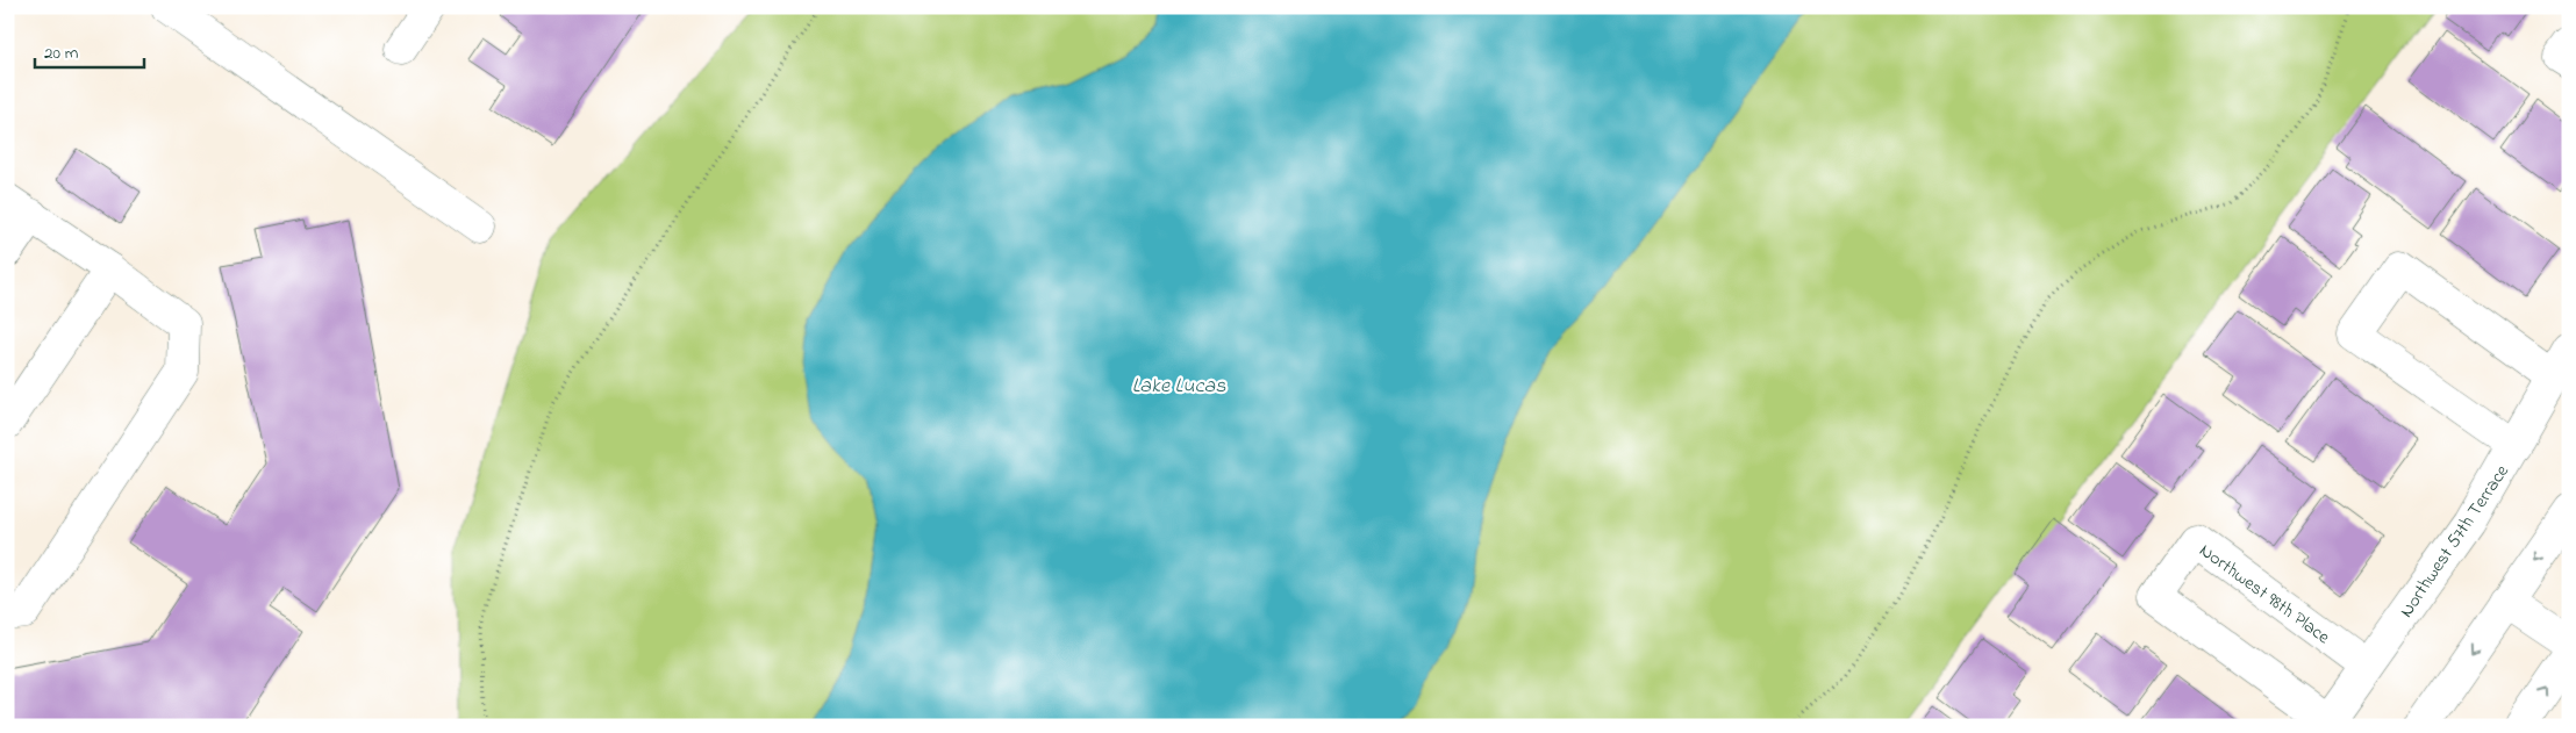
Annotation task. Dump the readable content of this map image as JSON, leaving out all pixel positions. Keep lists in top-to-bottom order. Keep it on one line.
{"streets":{"street":["Northwest 57th Terrace","Northwest 98th Place"]},"crossings":[["Northwest 57th Terrace","Northwest 98th Place"]],"water":["Lake Lucas"],"scale_bar":"20 m"}
